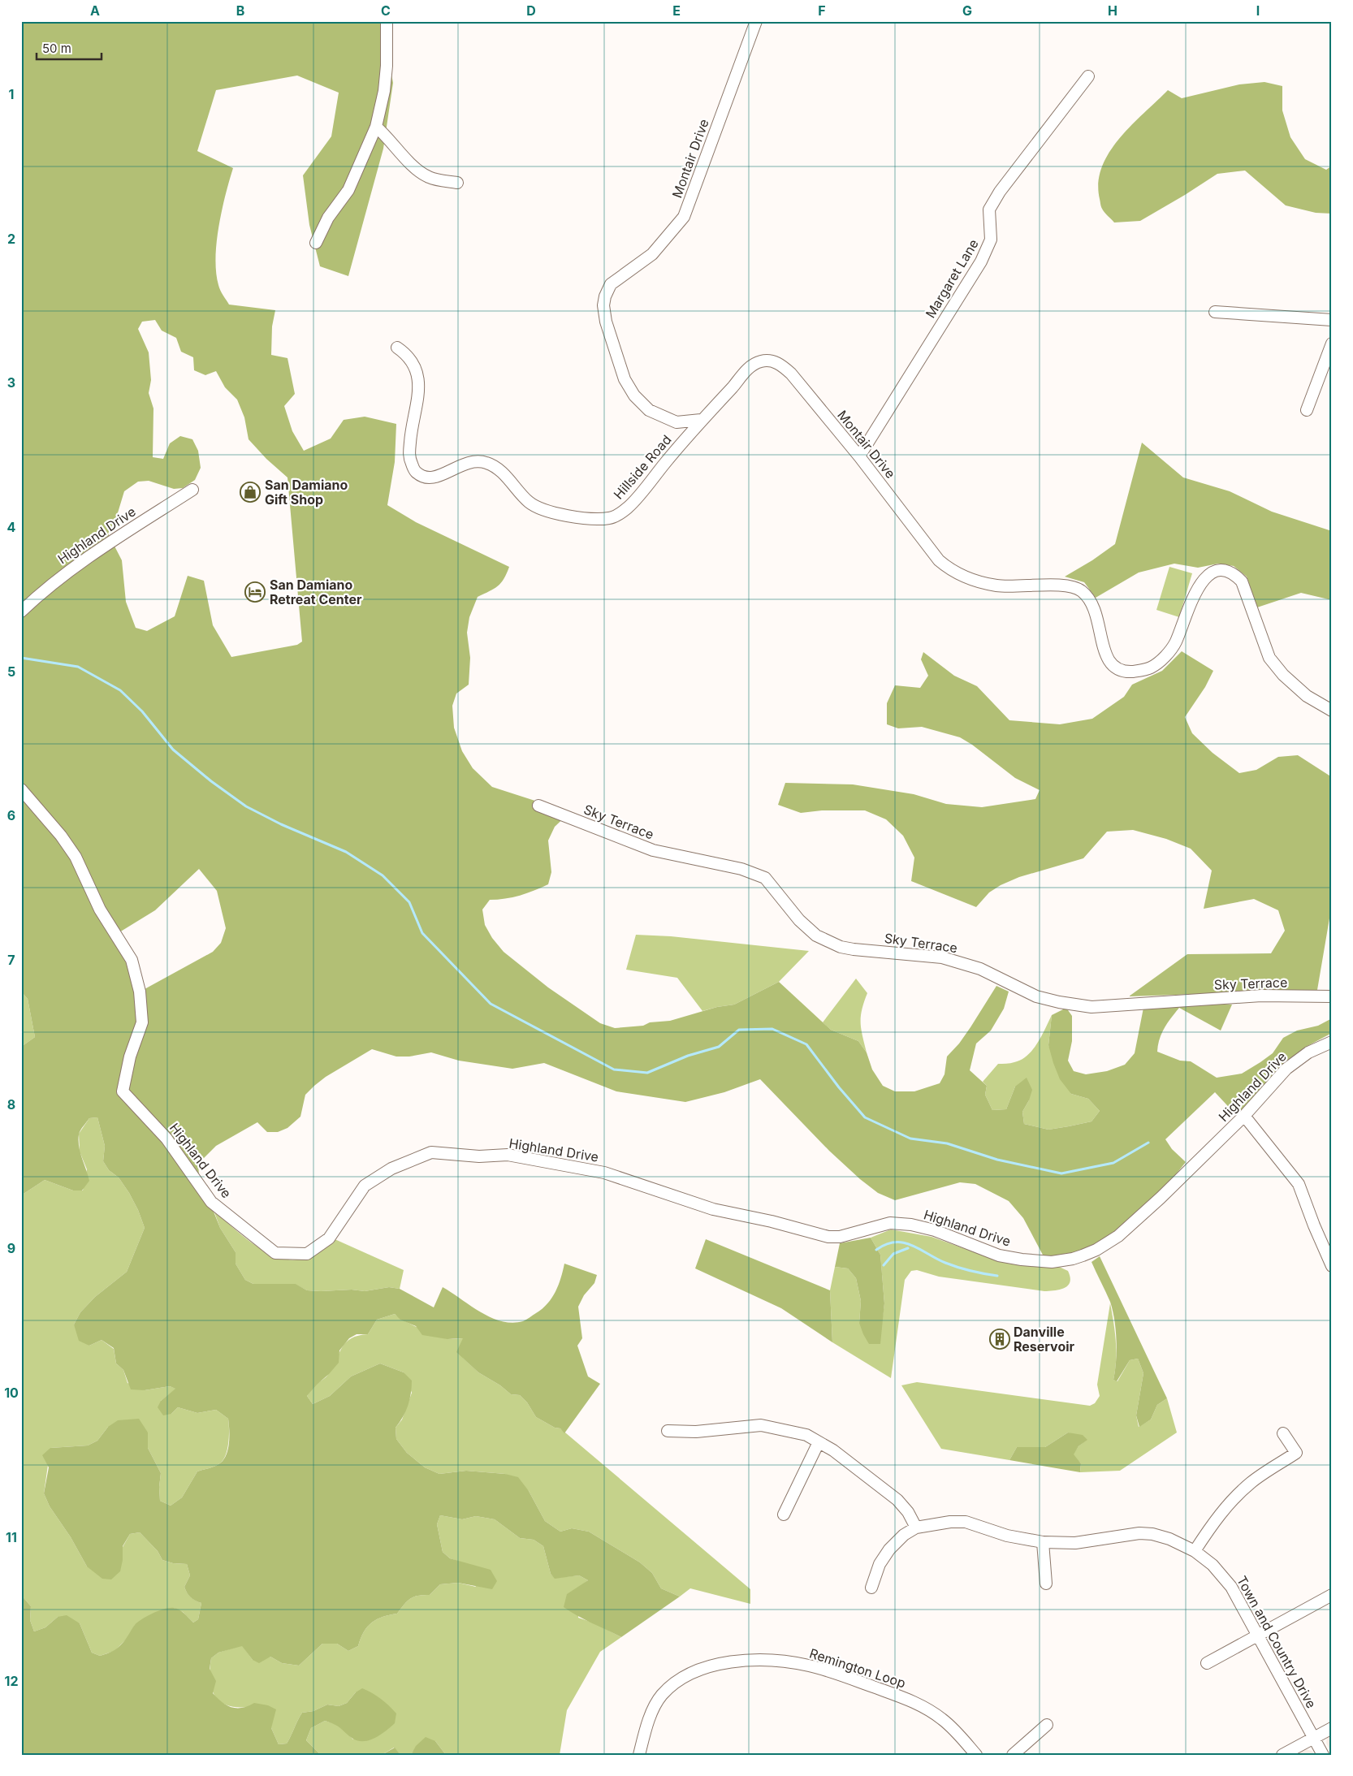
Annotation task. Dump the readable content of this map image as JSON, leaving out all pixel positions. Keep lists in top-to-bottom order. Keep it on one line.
{"streets":{"street":["Montair Drive","Margaret Lane","Hillside Road","Highland Drive","Sky Terrace","Town and Country Drive","Remington Loop"]},"crossings":[["Montair Drive","Margaret Lane"],["Montair Drive","Hillside Road"]],"places":{"shop":["San Damiano Gift Shop"],"hotel":["San Damiano Retreat Center"],"building":["Danville Reservoir"]},"scale_bar":"50 m","grid":{"columns":["A","B","C","D","E","F","G","H","I"],"rows":["1","2","3","4","5","6","7","8","9","10","11","12"]}}
